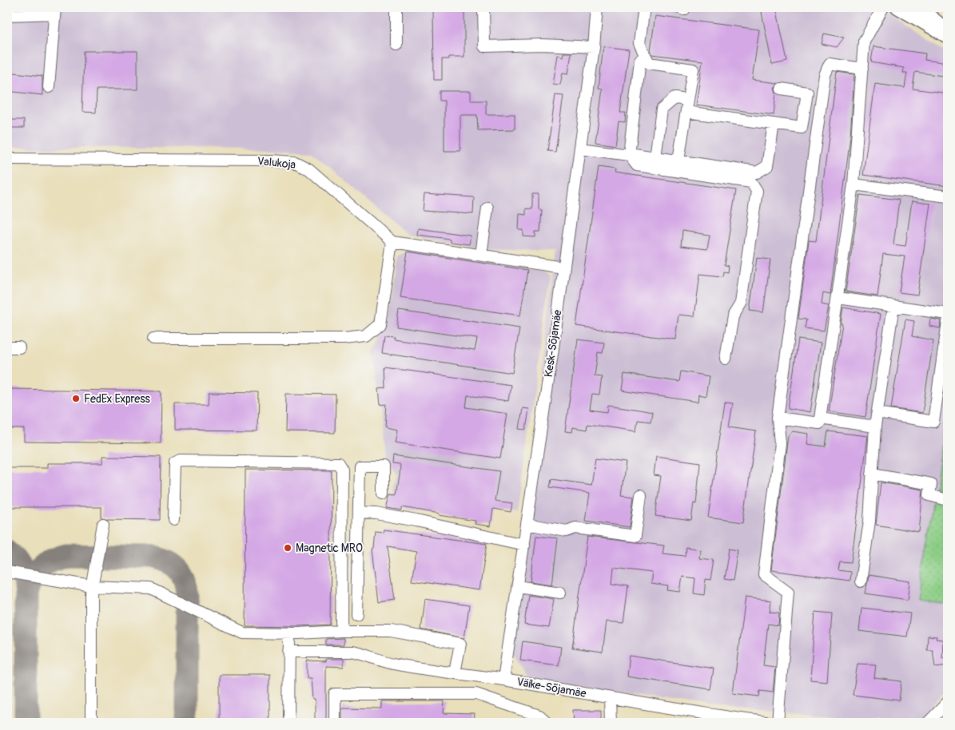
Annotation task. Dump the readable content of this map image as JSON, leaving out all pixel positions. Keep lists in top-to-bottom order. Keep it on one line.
{"streets":{"street":["Valukoja","Kesk-Sõjamäe","Väike-Sõjamäe"]},"crossings":[["Kesk-Sõjamäe","Väike-Sõjamäe"]],"places":["FedEx Express","Magnetic MRO"]}
